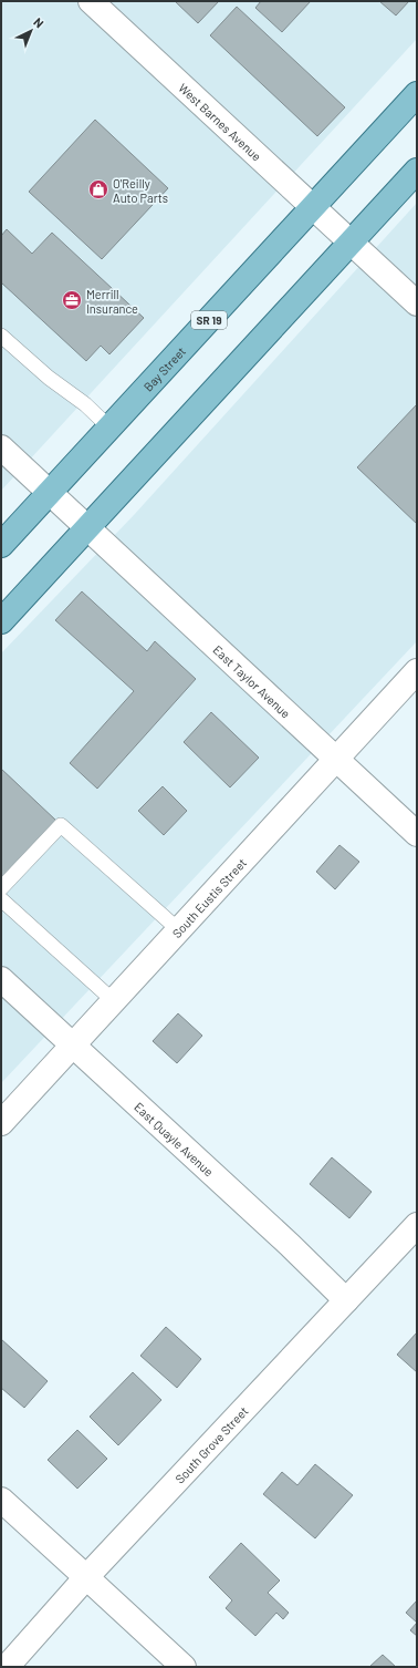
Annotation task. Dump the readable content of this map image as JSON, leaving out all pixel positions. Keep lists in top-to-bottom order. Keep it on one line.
{"streets":{"main road":["SR 19","Bay Street"],"street":["West Barnes Avenue","East Taylor Avenue","South Eustis Street","East Quayle Avenue","South Grove Street"]},"crossings":[["West Barnes Avenue","Bay Street"],["Bay Street","East Taylor Avenue"],["East Taylor Avenue","South Eustis Street"],["South Eustis Street","East Quayle Avenue"],["East Quayle Avenue","South Grove Street"]],"places":{"shop":["O'Reilly Auto Parts"],"office":["Merrill Insurance"]},"north":"top right"}
